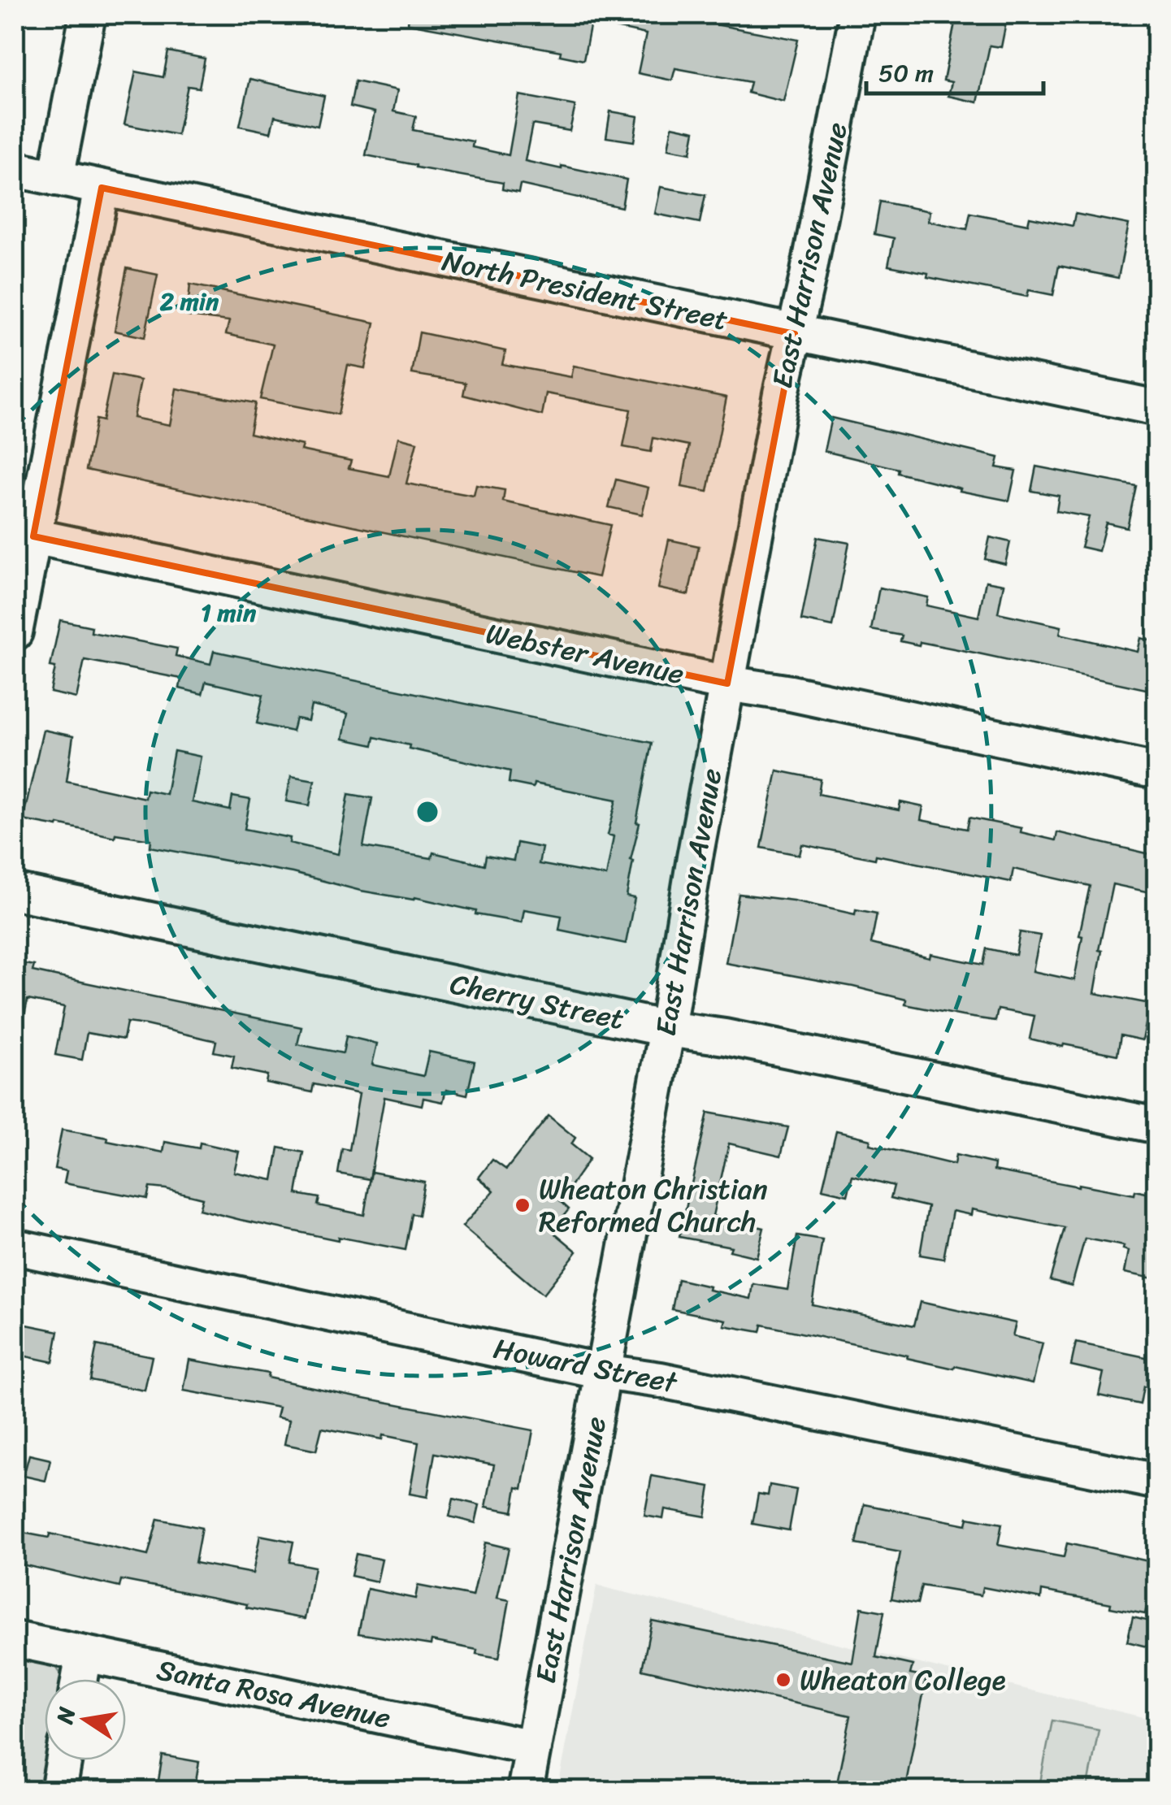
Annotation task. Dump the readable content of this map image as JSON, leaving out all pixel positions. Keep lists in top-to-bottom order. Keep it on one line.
{"streets":{"street":["East Harrison Avenue","North President Street","Webster Avenue","Cherry Street","Howard Street","Santa Rosa Avenue"]},"crossings":[["East Harrison Avenue","North President Street"],["East Harrison Avenue","Webster Avenue"],["East Harrison Avenue","Cherry Street"],["East Harrison Avenue","Howard Street"],["East Harrison Avenue","Santa Rosa Avenue"]],"places":["Wheaton Christian Reformed Church","Wheaton College"],"scale_bar":"50 m","north":"left","rings":["2 min","1 min"]}
